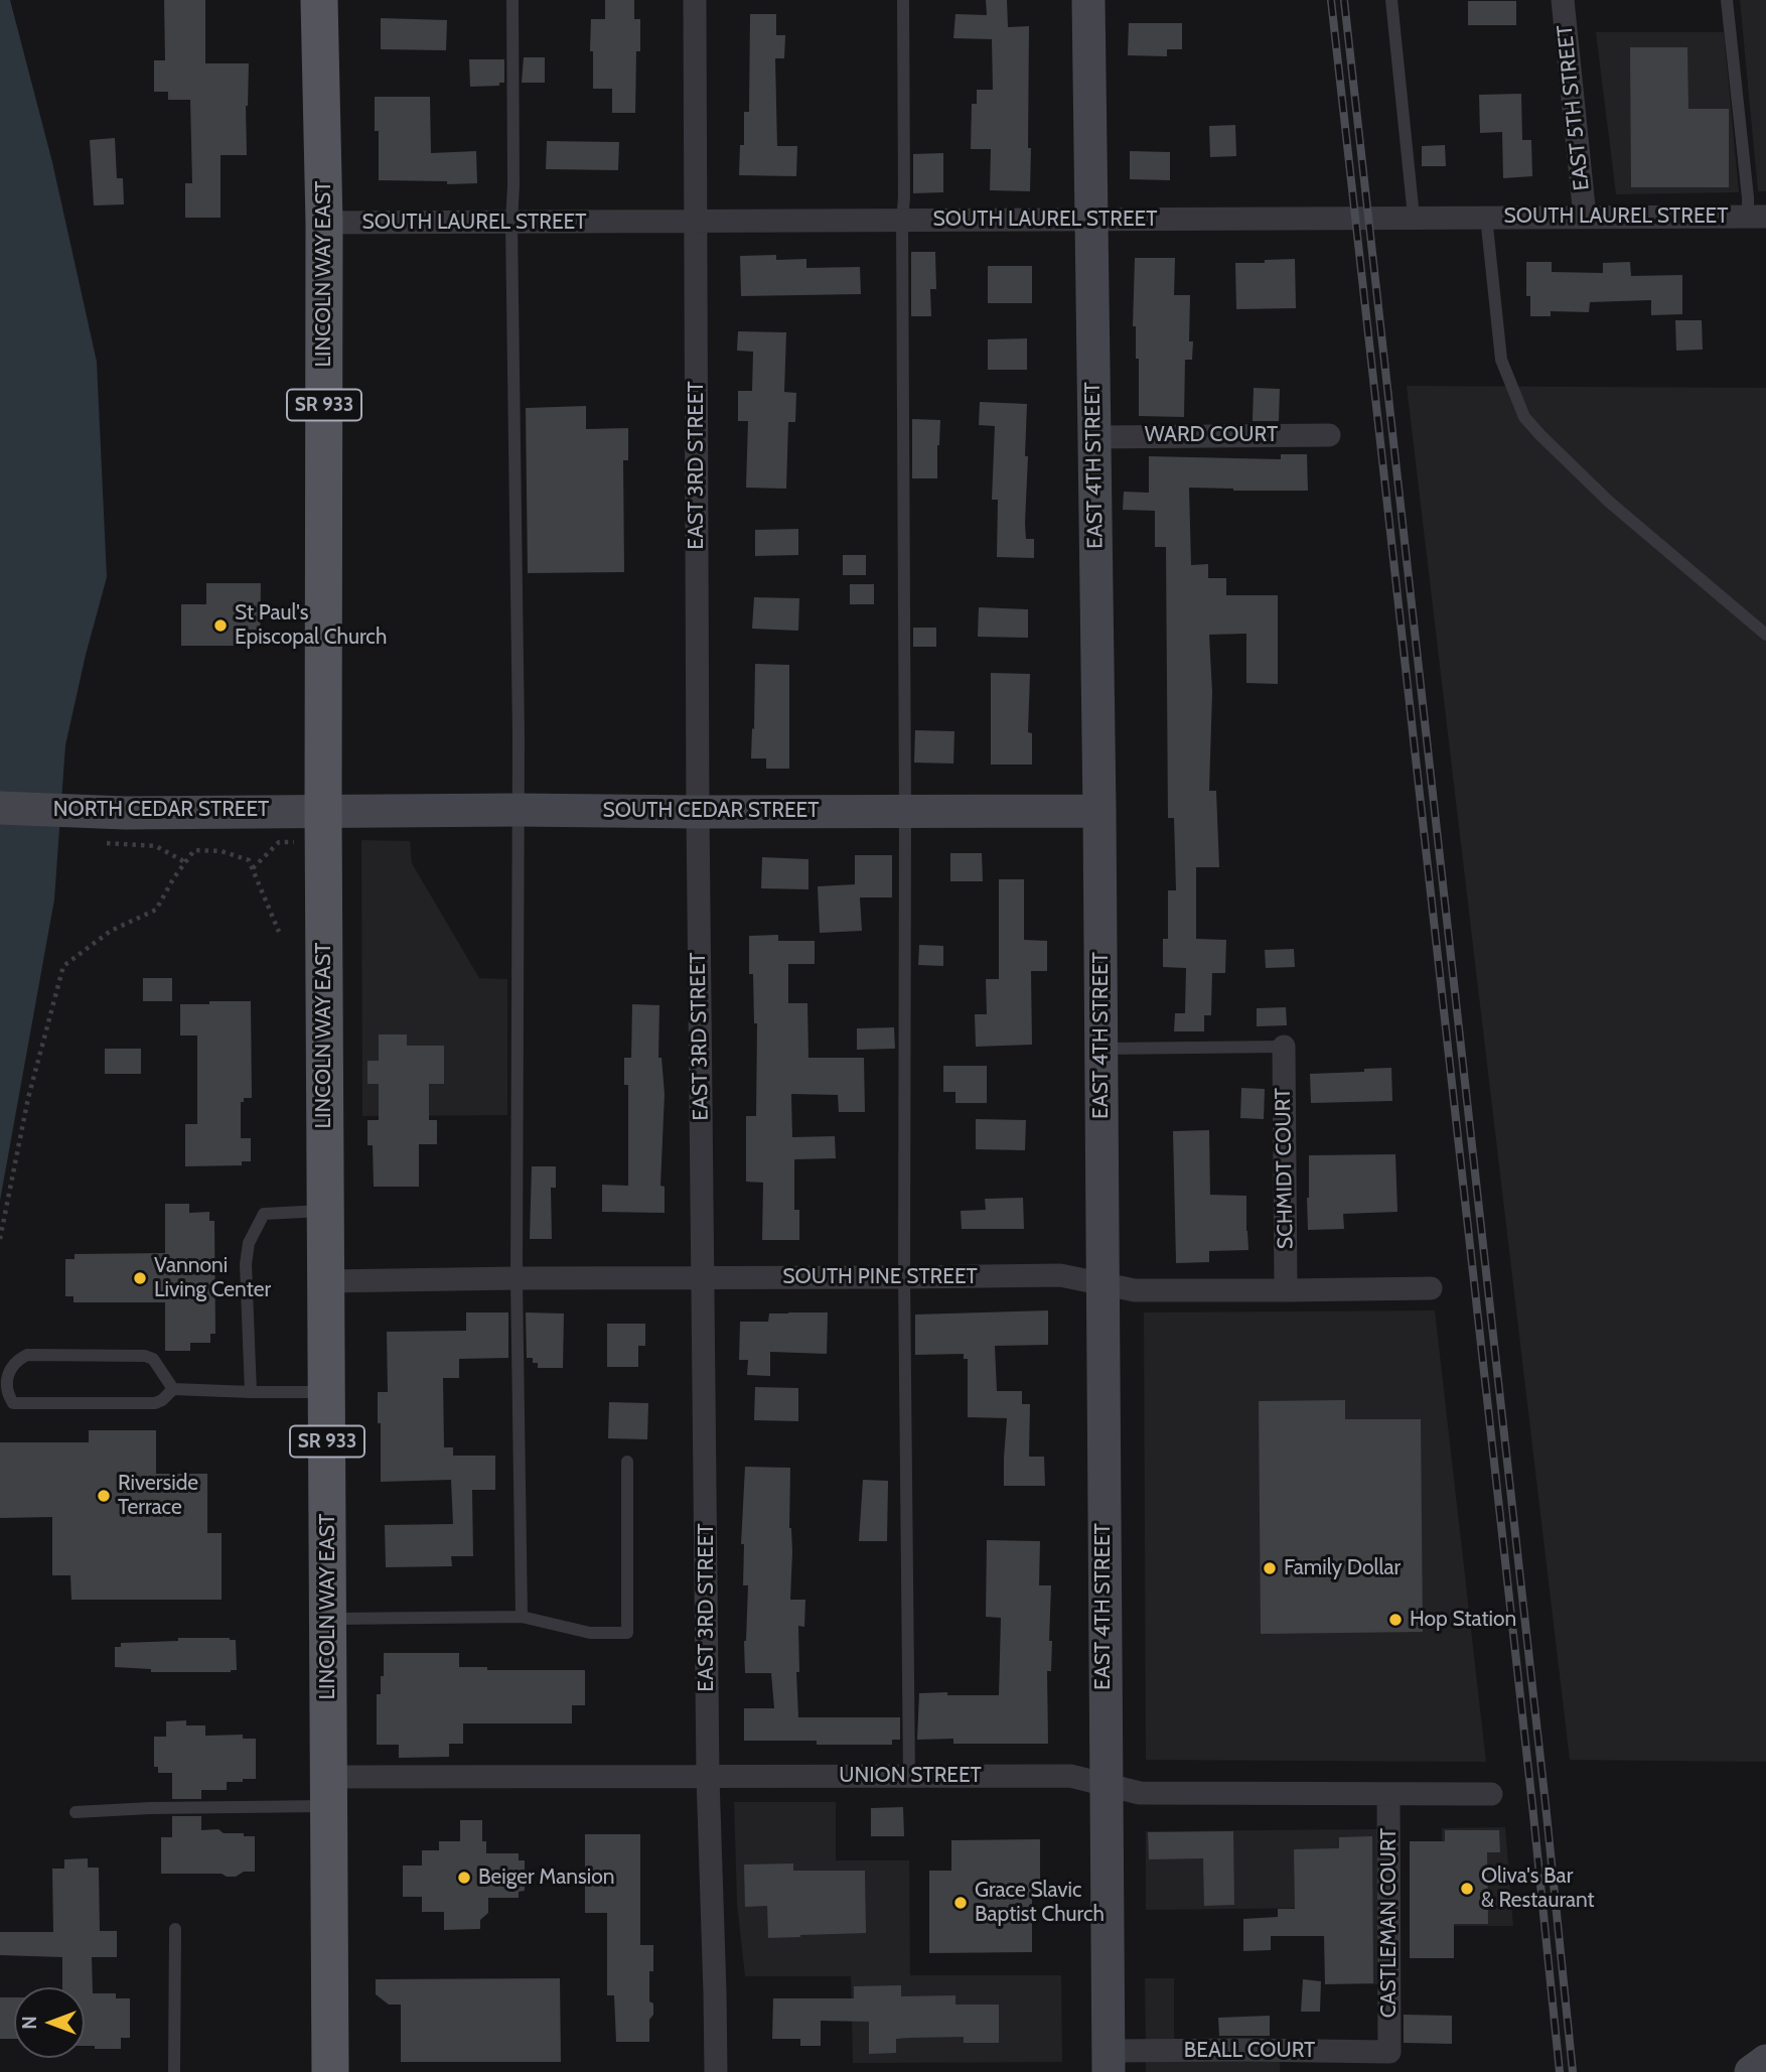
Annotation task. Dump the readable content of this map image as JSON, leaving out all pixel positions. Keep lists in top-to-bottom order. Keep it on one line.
{"streets":{"main road":["LINCOLN WAY EAST","SR 933"],"street":["EAST 5TH STREET","SOUTH LAUREL STREET","WARD COURT","EAST 3RD STREET","EAST 4TH STREET","NORTH CEDAR STREET","SOUTH CEDAR STREET","SCHMIDT COURT","SOUTH PINE STREET","UNION STREET","CASTLEMAN COURT","BEALL COURT"]},"crossings":[["EAST 5TH STREET","SOUTH LAUREL STREET"],["SOUTH LAUREL STREET","LINCOLN WAY EAST"],["SOUTH LAUREL STREET","EAST 3RD STREET"],["SOUTH LAUREL STREET","EAST 4TH STREET"],["LINCOLN WAY EAST","NORTH CEDAR STREET"],["LINCOLN WAY EAST","SOUTH CEDAR STREET"],["LINCOLN WAY EAST","SOUTH PINE STREET"],["LINCOLN WAY EAST","UNION STREET"],["WARD COURT","EAST 4TH STREET"],["EAST 3RD STREET","SOUTH CEDAR STREET"],["EAST 3RD STREET","SOUTH PINE STREET"],["EAST 3RD STREET","UNION STREET"],["EAST 4TH STREET","SOUTH CEDAR STREET"],["EAST 4TH STREET","SOUTH PINE STREET"],["EAST 4TH STREET","UNION STREET"],["EAST 4TH STREET","BEALL COURT"],["NORTH CEDAR STREET","SOUTH CEDAR STREET"],["SCHMIDT COURT","SOUTH PINE STREET"],["UNION STREET","CASTLEMAN COURT"],["CASTLEMAN COURT","BEALL COURT"]],"places":["St Paul's Episcopal Church","Vannoni Living Center","Riverside Terrace","Family Dollar","Hop Station","Beiger Mansion","Oliva's Bar & Restaurant","Grace Slavic Baptist Church"],"north":"left"}
